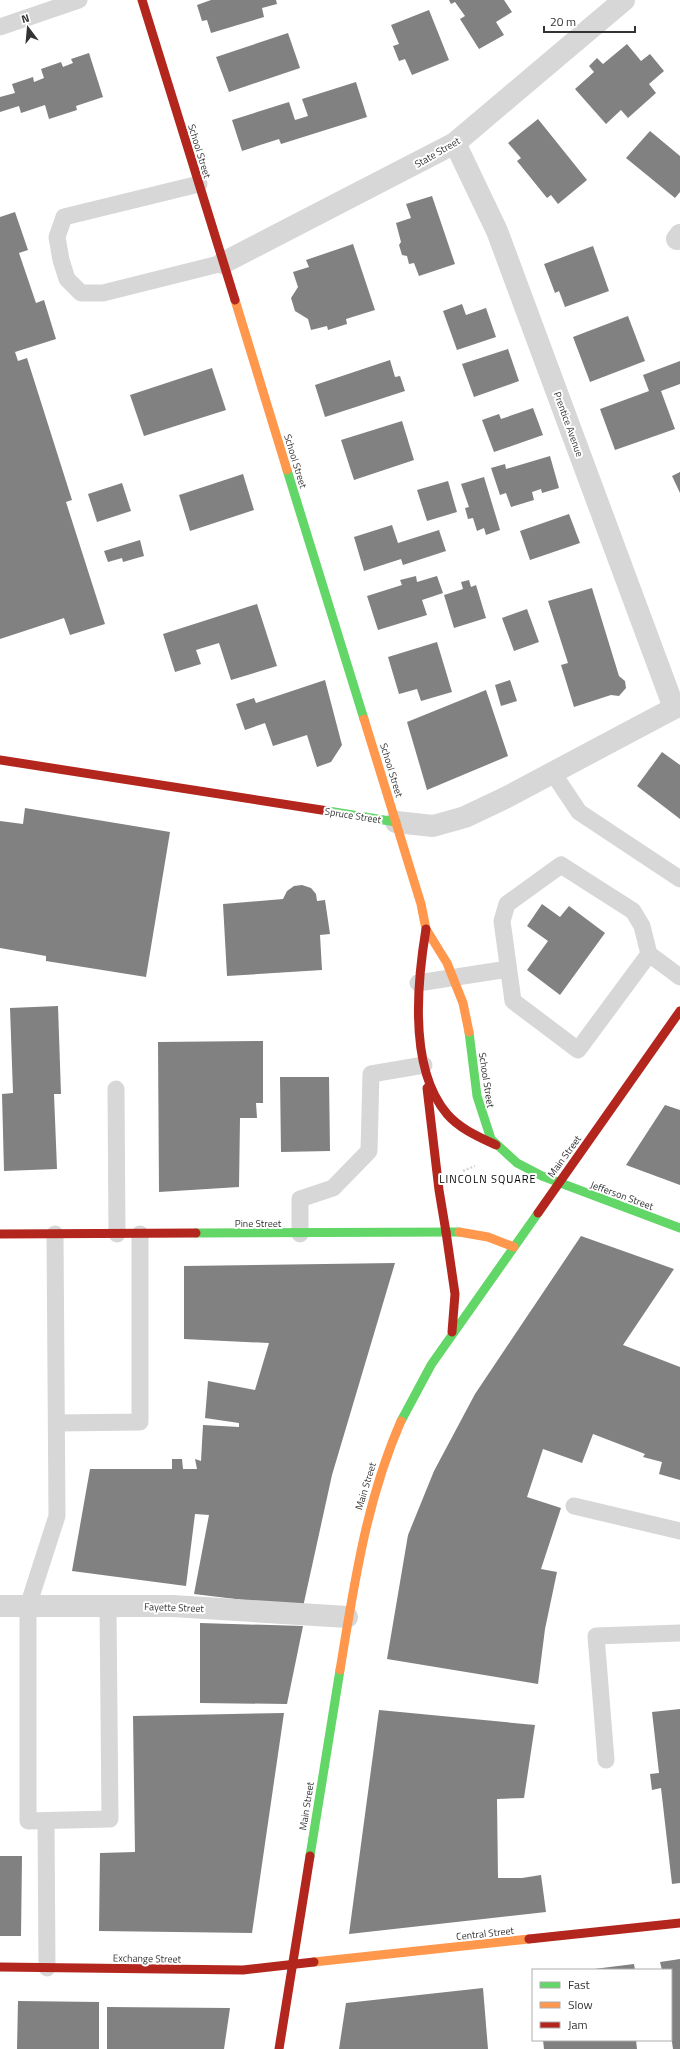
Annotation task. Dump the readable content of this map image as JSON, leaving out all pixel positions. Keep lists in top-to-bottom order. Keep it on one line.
{"streets":{"main road":["School Street","Spruce Street","Main Street","Jefferson Street","Pine Street","Central Street","Exchange Street"],"street":["State Street","Prentice Avenue","Fayette Street"]},"crossings":[["School Street","State Street"],["School Street","Spruce Street"],["School Street","Main Street"],["School Street","Jefferson Street"],["State Street","Prentice Avenue"],["Prentice Avenue","Spruce Street"],["Main Street","Jefferson Street"],["Main Street","Pine Street"],["Main Street","Fayette Street"],["Main Street","Central Street"],["Main Street","Exchange Street"],["Central Street","Exchange Street"]],"districts":["LINCOLN SQUARE"],"legend":["Fast","Slow","Jam"],"scale_bar":"20 m","north":"top"}
